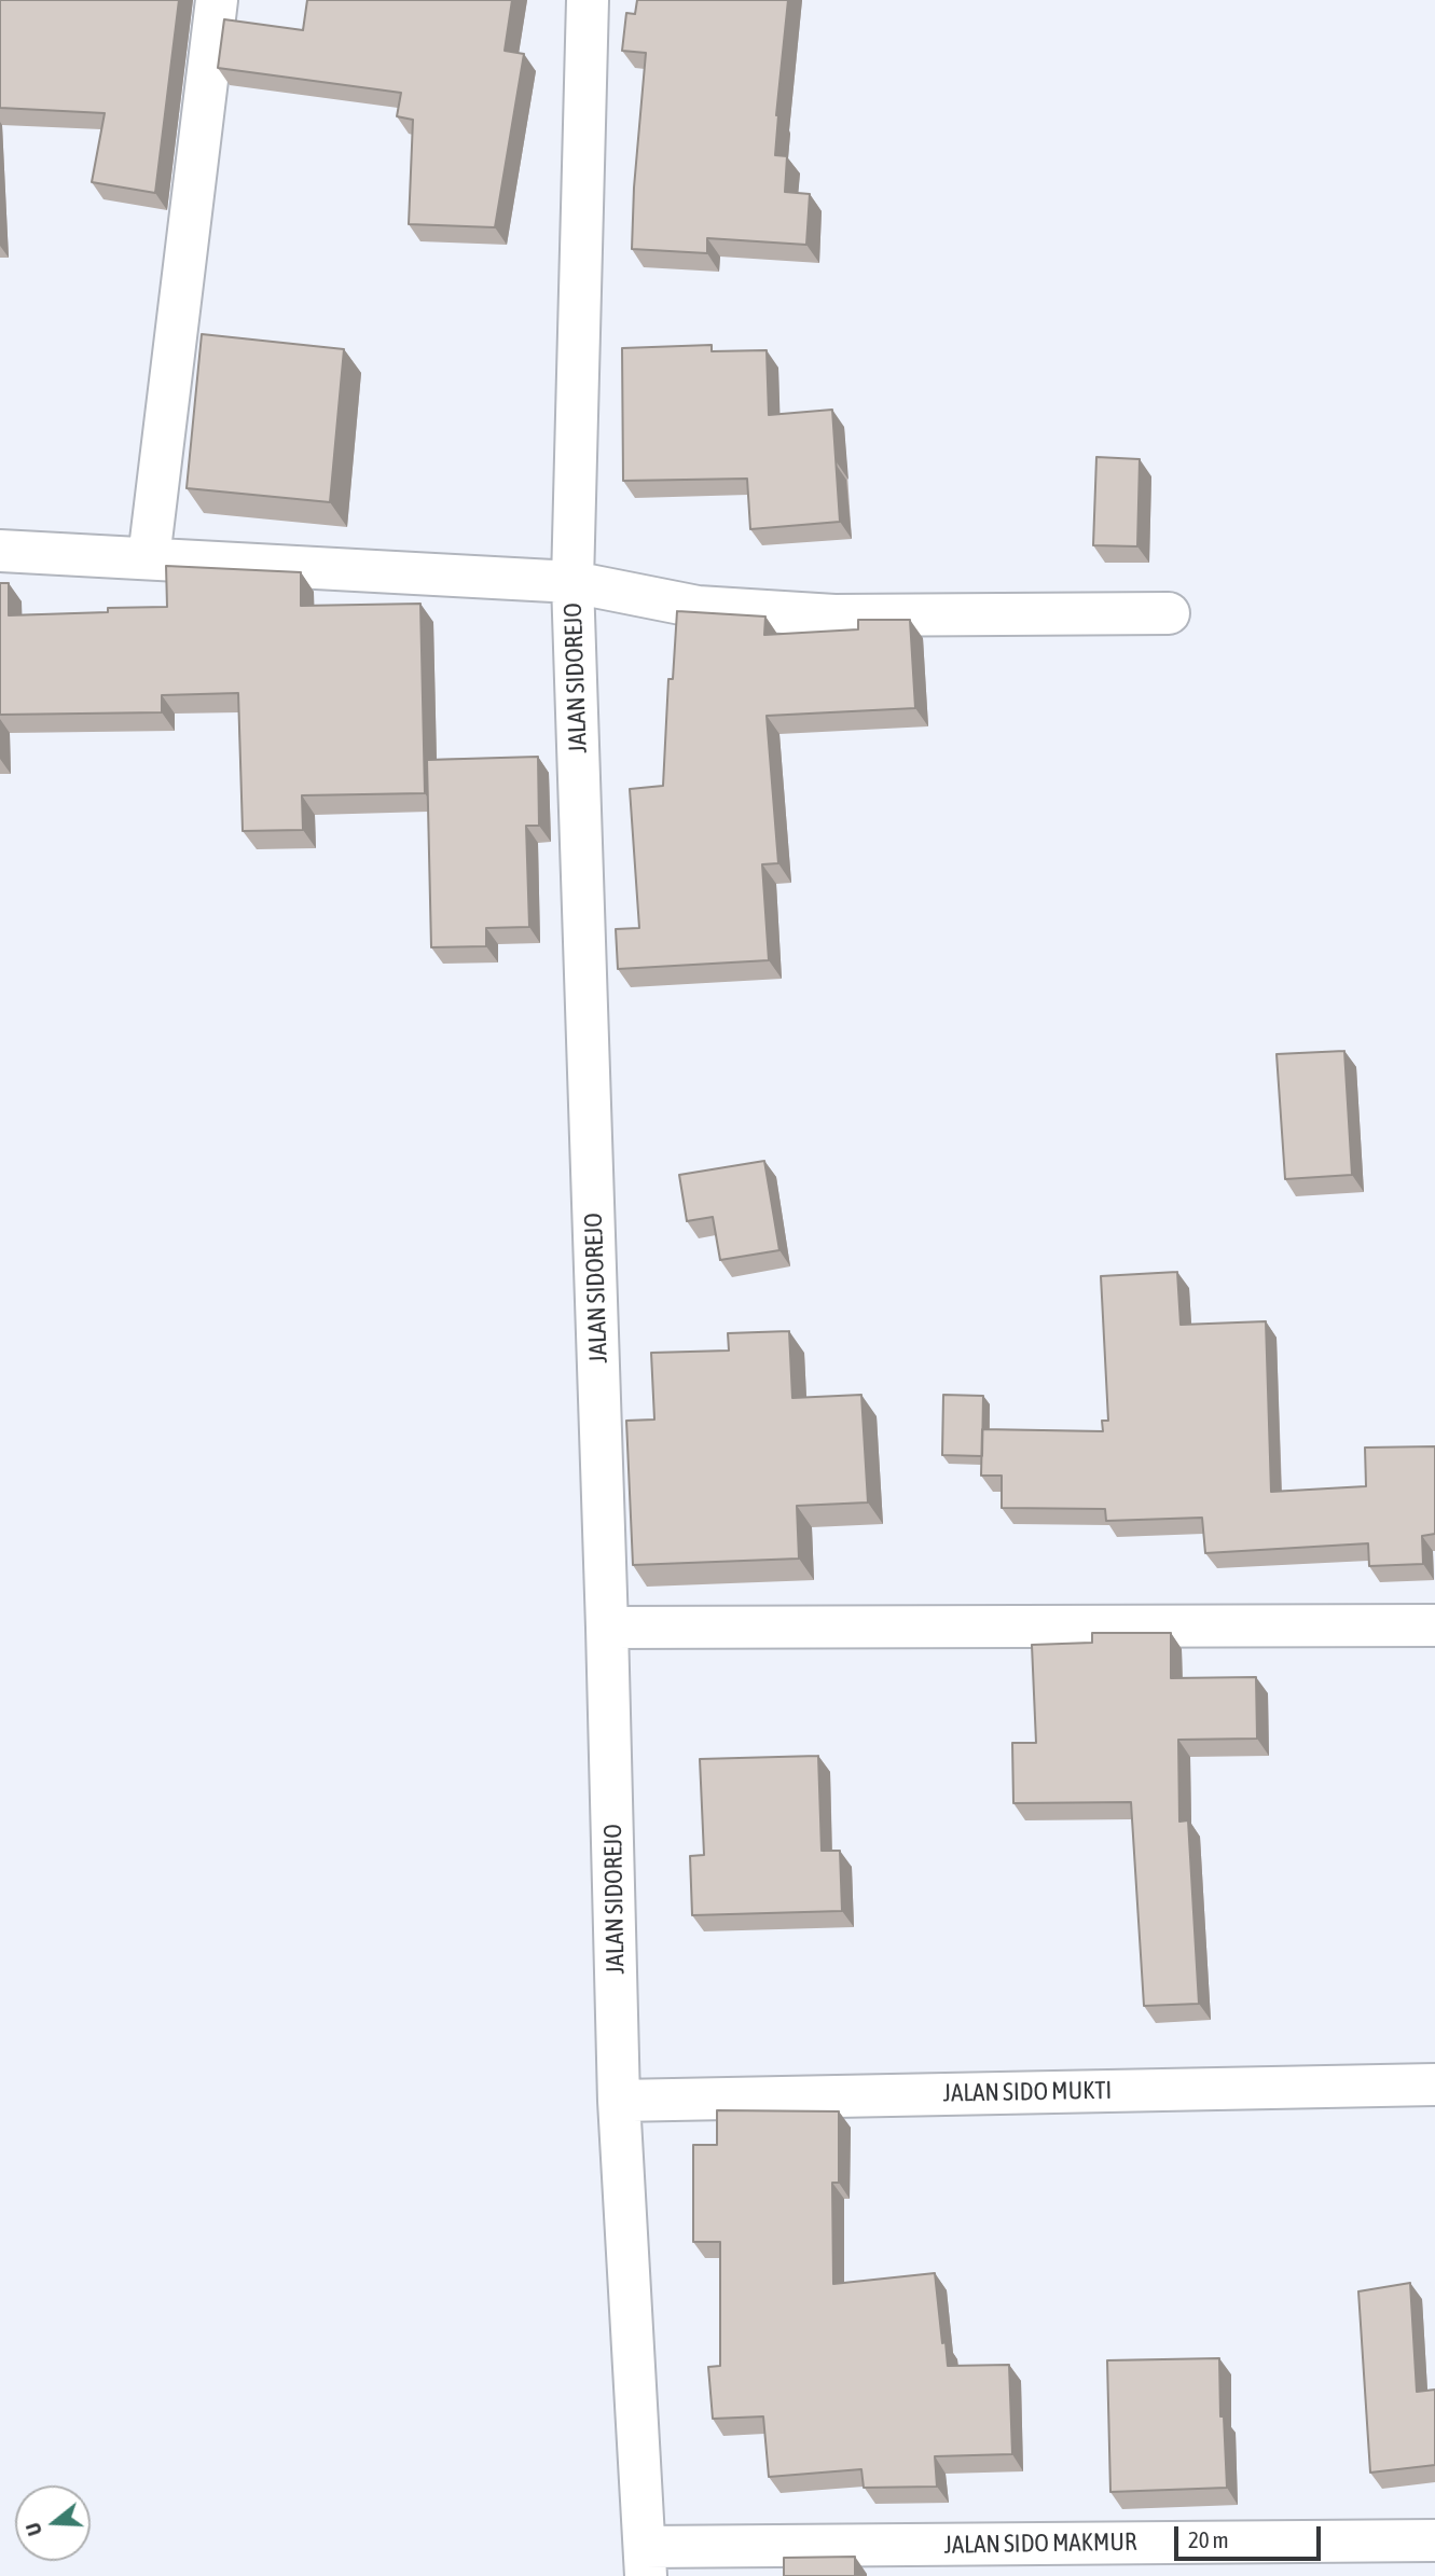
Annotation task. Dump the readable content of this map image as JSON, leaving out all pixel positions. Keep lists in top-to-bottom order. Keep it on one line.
{"streets":{"street":["JALAN SIDOREJO","JALAN SIDO MUKTI","JALAN SIDO MAKMUR"]},"crossings":[["JALAN SIDOREJO","JALAN SIDO MUKTI"],["JALAN SIDOREJO","JALAN SIDO MAKMUR"]],"scale_bar":"20 m","north":"left"}
